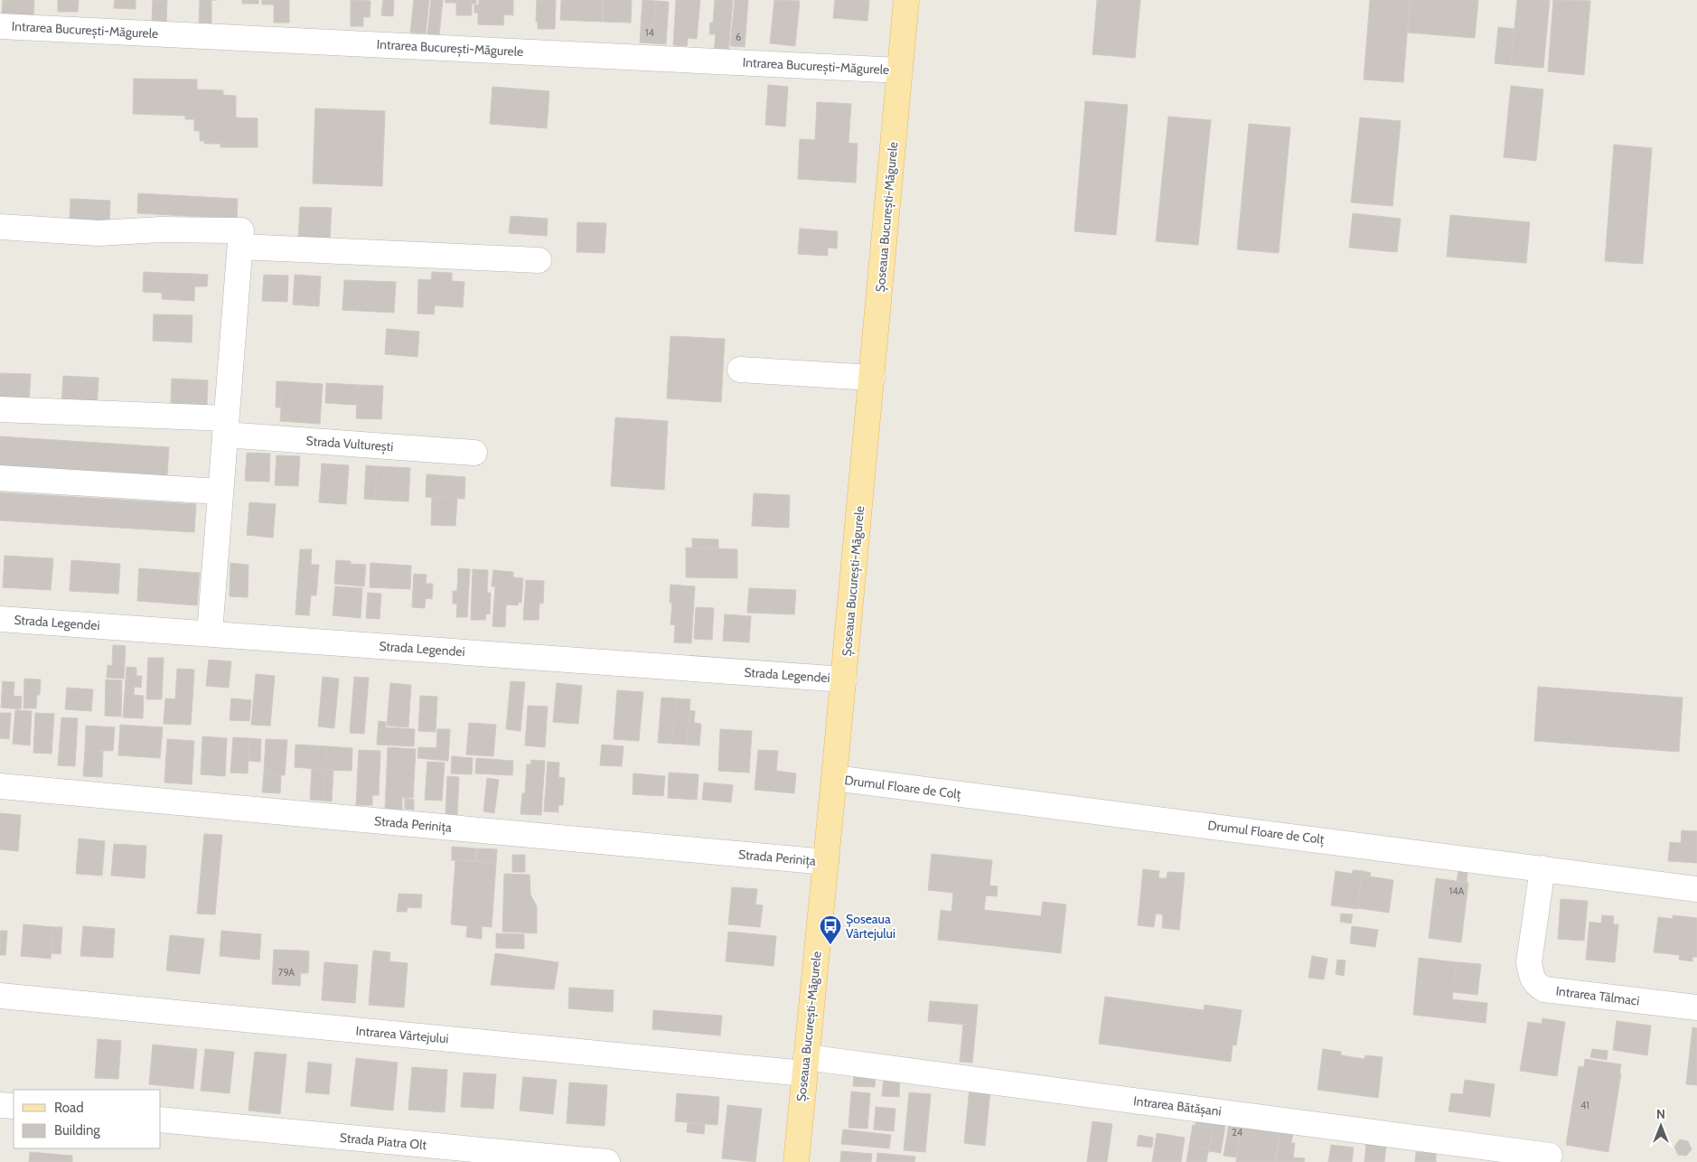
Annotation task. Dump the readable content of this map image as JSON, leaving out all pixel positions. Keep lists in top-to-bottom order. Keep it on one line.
{"streets":{"main road":["Șoseaua București-Măgurele"],"street":["Intrarea București-Măgurele","Strada Vulturești","Strada Legendei","Drumul Floare de Colț","Strada Perinița","Intrarea Tălmaci","Intrarea Vârtejului","Intrarea Bătășani","Strada Piatra Olt"]},"crossings":[["Intrarea București-Măgurele","Șoseaua București-Măgurele"],["Șoseaua București-Măgurele","Strada Legendei"],["Șoseaua București-Măgurele","Drumul Floare de Colț"],["Șoseaua București-Măgurele","Strada Perinița"],["Șoseaua București-Măgurele","Intrarea Vârtejului"],["Șoseaua București-Măgurele","Intrarea Bătășani"],["Drumul Floare de Colț","Intrarea Tălmaci"],["Intrarea Vârtejului","Intrarea Bătășani"]],"places":{"bus stop":["Șoseaua Vârtejului"]},"house_numbers":["14","6","14A","79A","41","24"],"legend":["Road","Building"],"north":"top"}
